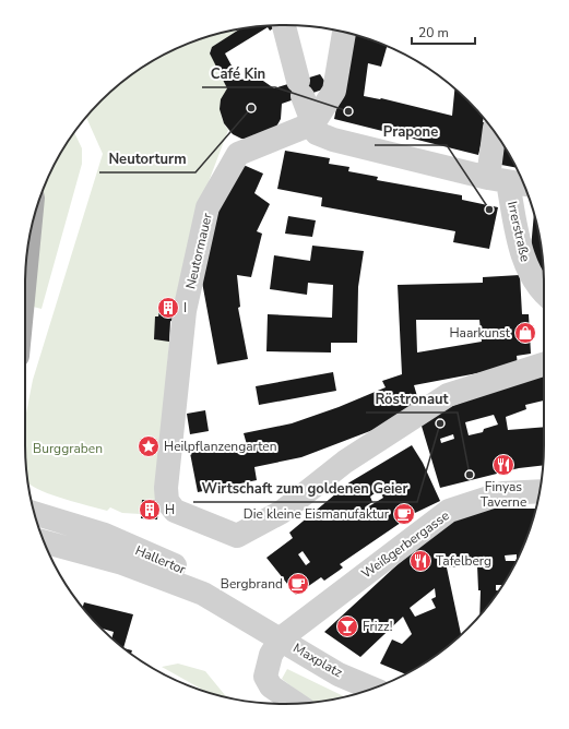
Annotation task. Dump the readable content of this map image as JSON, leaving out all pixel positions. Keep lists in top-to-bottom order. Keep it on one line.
{"streets":{"street":["Irrerstraße","Neutormauer","Weißgerbergasse","Hallertor","Maxplatz"]},"crossings":[["Weißgerbergasse","Maxplatz"],["Hallertor","Maxplatz"]],"parks":["Burggraben"],"places":{"other":["Neutorturm","Café Kin","Prapone","Wirtschaft zum goldenen Geier","Röstronaut"],"building":["I","H"],"shop":["Haarkunst"],"place":["Heilpflanzengarten"],"restaurant":["Finyas Taverne","Tafelberg"],"cafe":["Die kleine Eismanufaktur","Bergbrand"],"bar":["Frizz!"]},"scale_bar":"20 m"}
